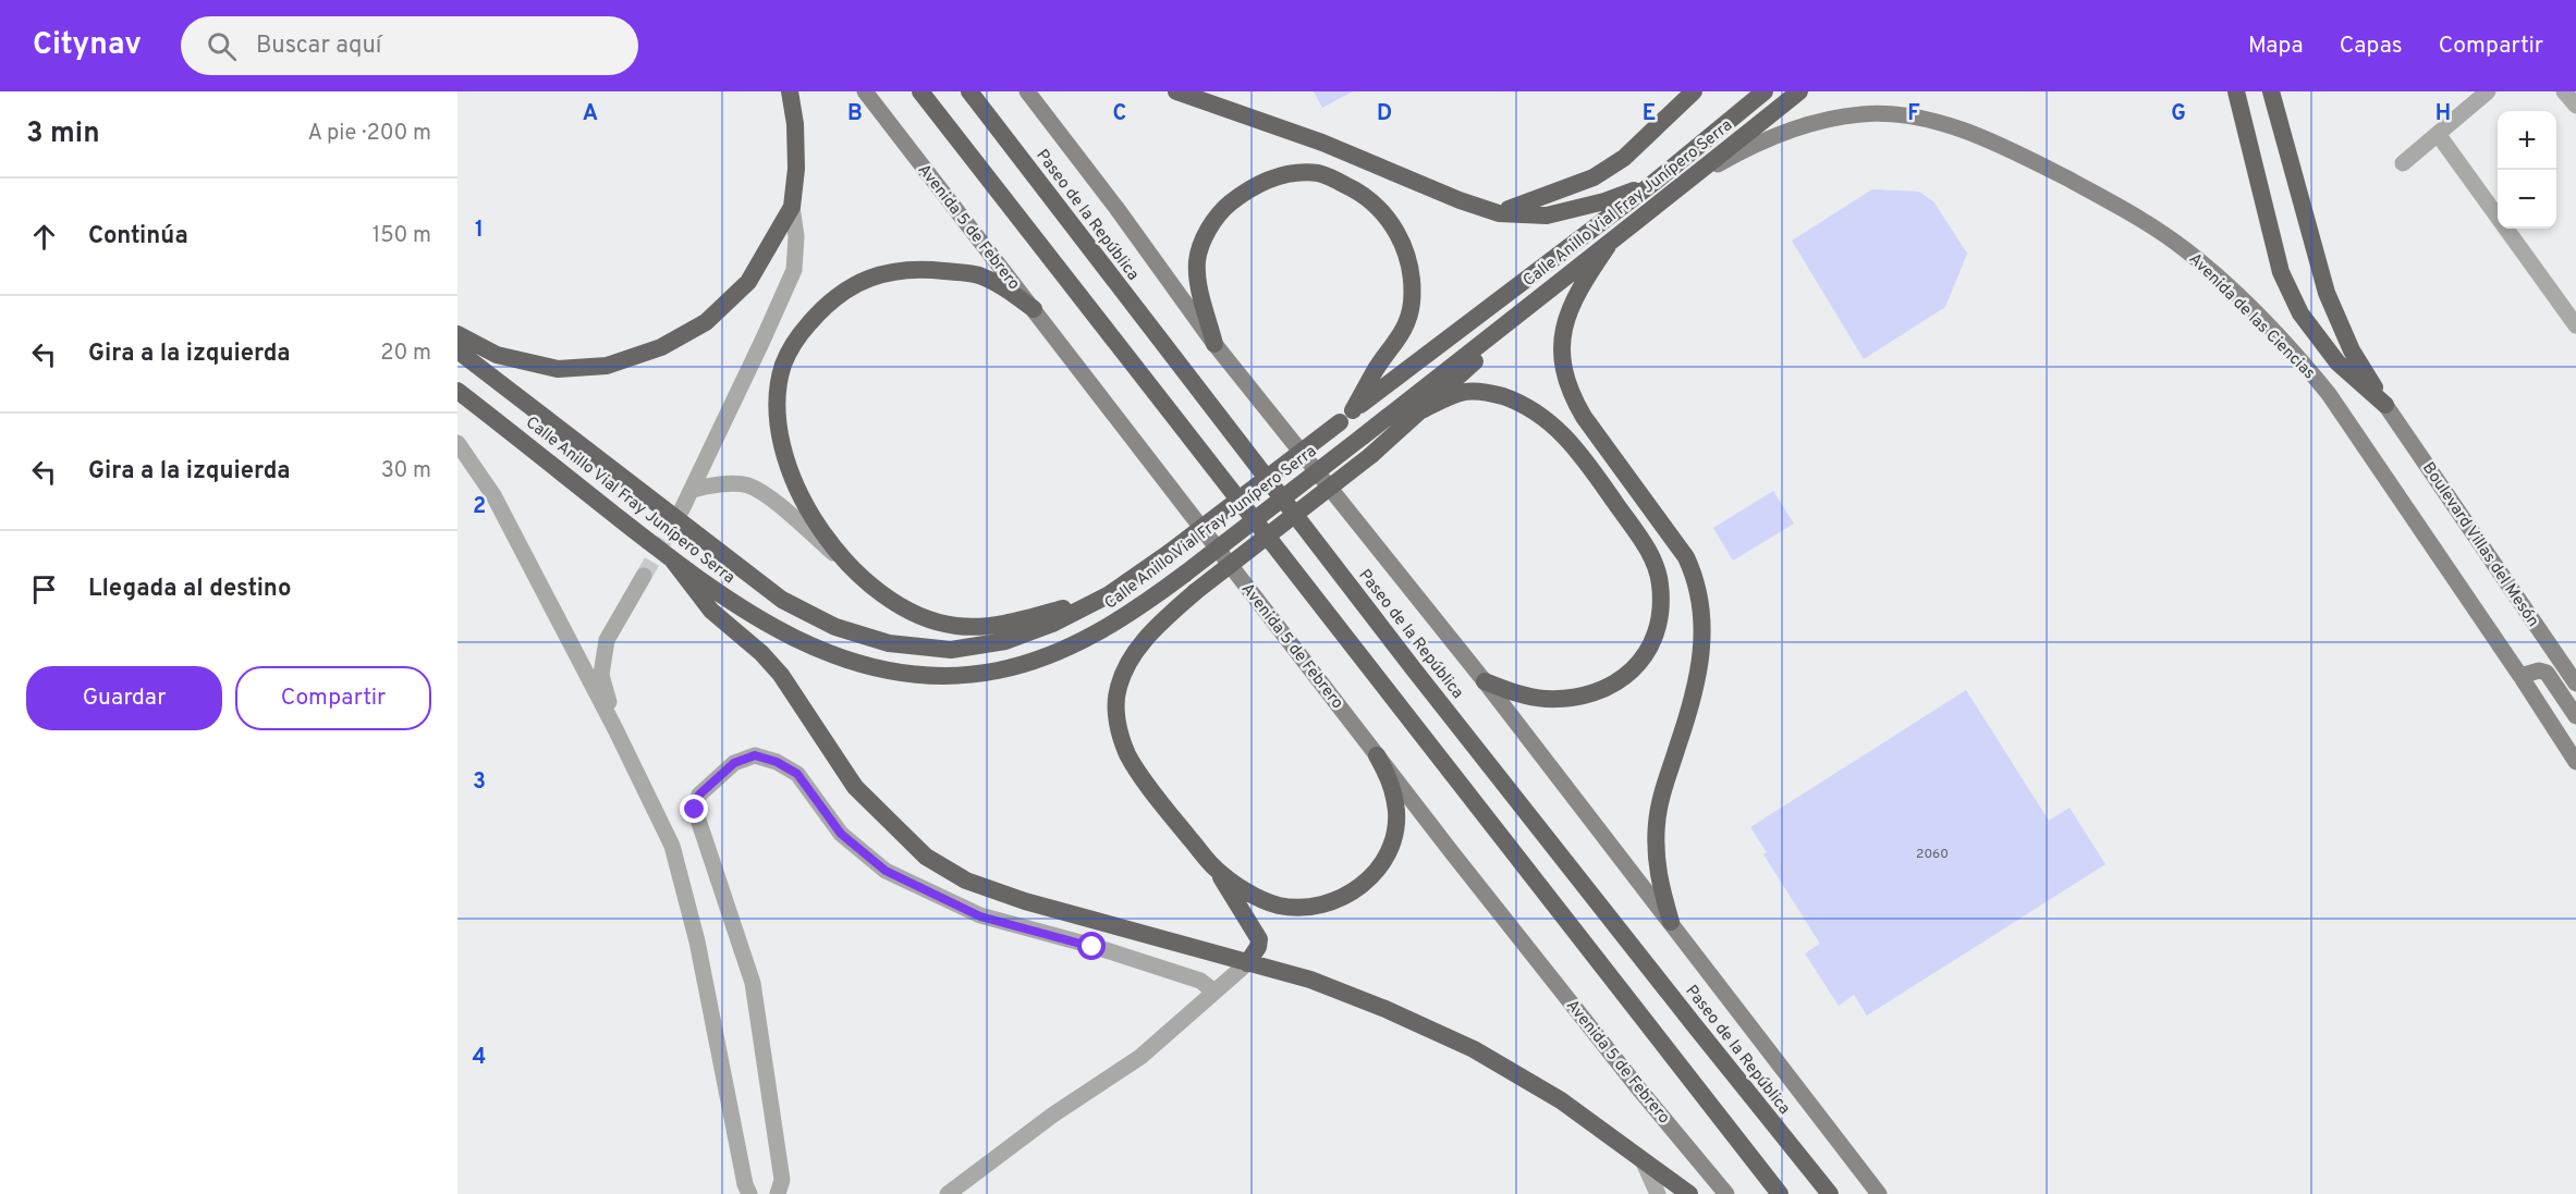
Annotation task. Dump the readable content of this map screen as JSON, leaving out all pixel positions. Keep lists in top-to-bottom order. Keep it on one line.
{"streets":{"highway":["Calle Anillo Vial Fray Junípero Serra","Paseo de la República"],"main road":["Avenida 5 de Febrero","Avenida de las Ciencias","Boulevard Villas del Mesón"]},"crossings":[["Calle Anillo Vial Fray Junípero Serra","Avenida de las Ciencias"]],"house_numbers":["2060"],"page":{"header":"Citynav","search":"Buscar aquí","nav":["Mapa","Capas","Compartir"],"heading":["3 min","A pie · 200 m"],"map_buttons":["+","−"],"list":[["Continúa","150 m"],["Gira a la izquierda","20 m"],["Gira a la izquierda","30 m"],"Llegada al destino"],"buttons":["Guardar","Compartir"]},"grid":{"columns":["A","B","C","D","E","F","G","H"],"rows":["1","2","3","4"]}}
